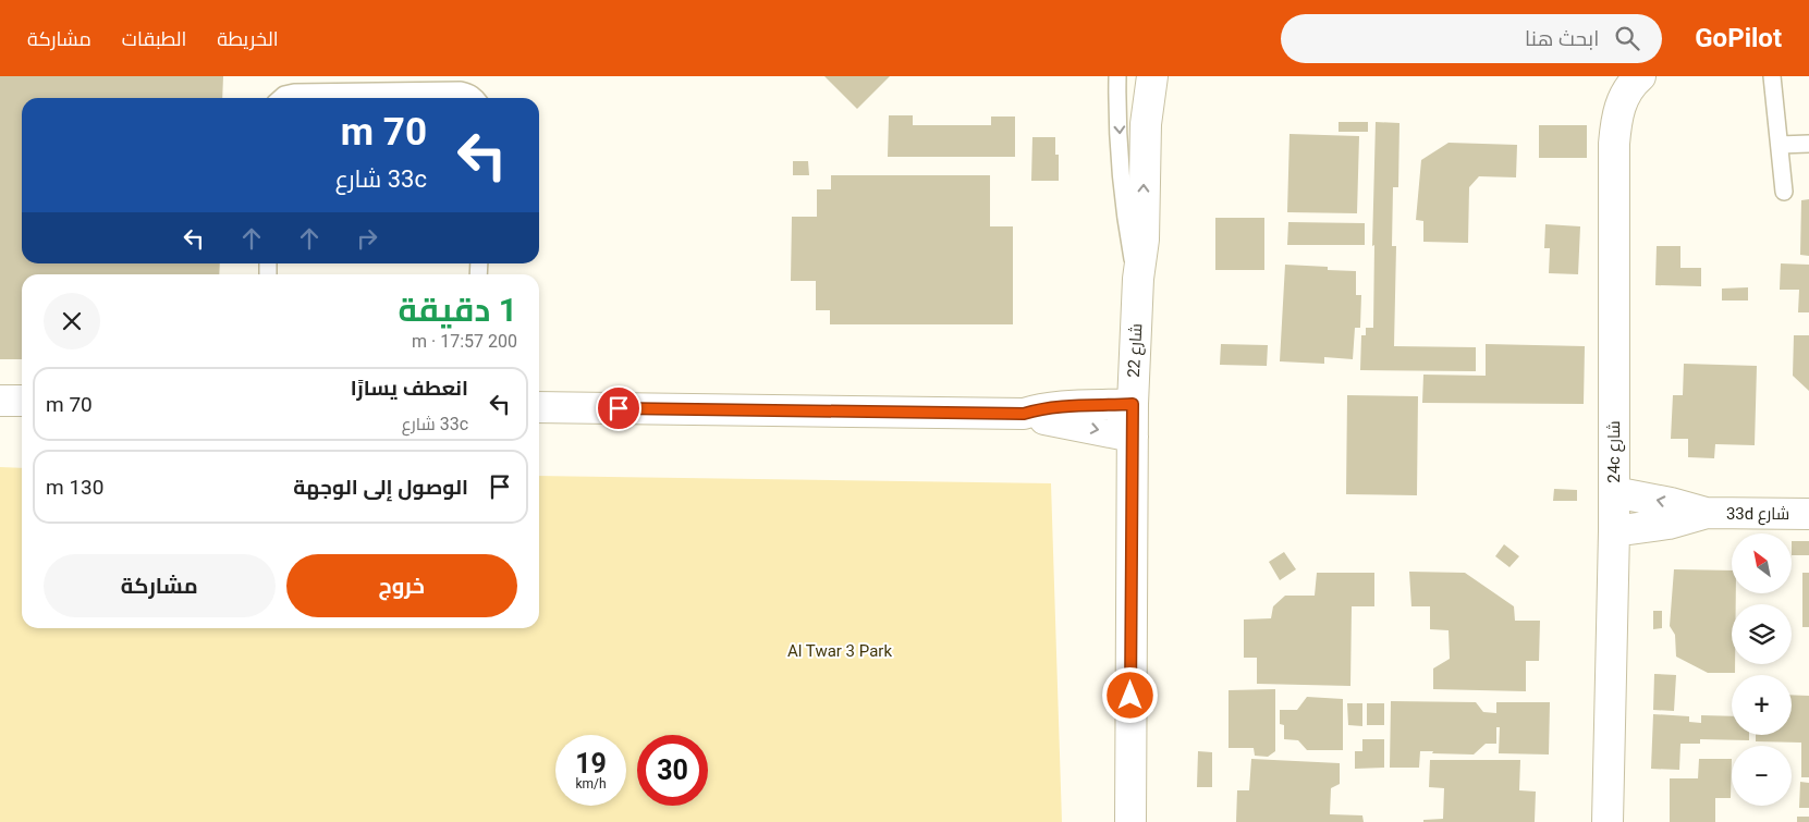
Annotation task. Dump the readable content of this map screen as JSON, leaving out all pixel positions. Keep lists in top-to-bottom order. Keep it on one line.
{"streets":{"street":["شارع 22","24c شارع","33d شارع"]},"crossings":[["24c شارع","33d شارع"]],"parks":["Al Twar 3 Park"],"north":"top left","page":{"header":"GoPilot","search":"ابحث هنا","nav":["الخريطة","الطبقات","مشاركة"],"turn":["70 m","33c شارع"],"heading":["1 دقيقة","200 m · 17:57"],"list":[{"name":"انعطف يسارًا","note":"33c شارع","value":"70 m"},{"name":"الوصول إلى الوجهة","value":"130 m"}],"map_buttons":["+","−"],"buttons":["خروج","مشاركة"],"speed":"19 km/h","limit":"30"}}
